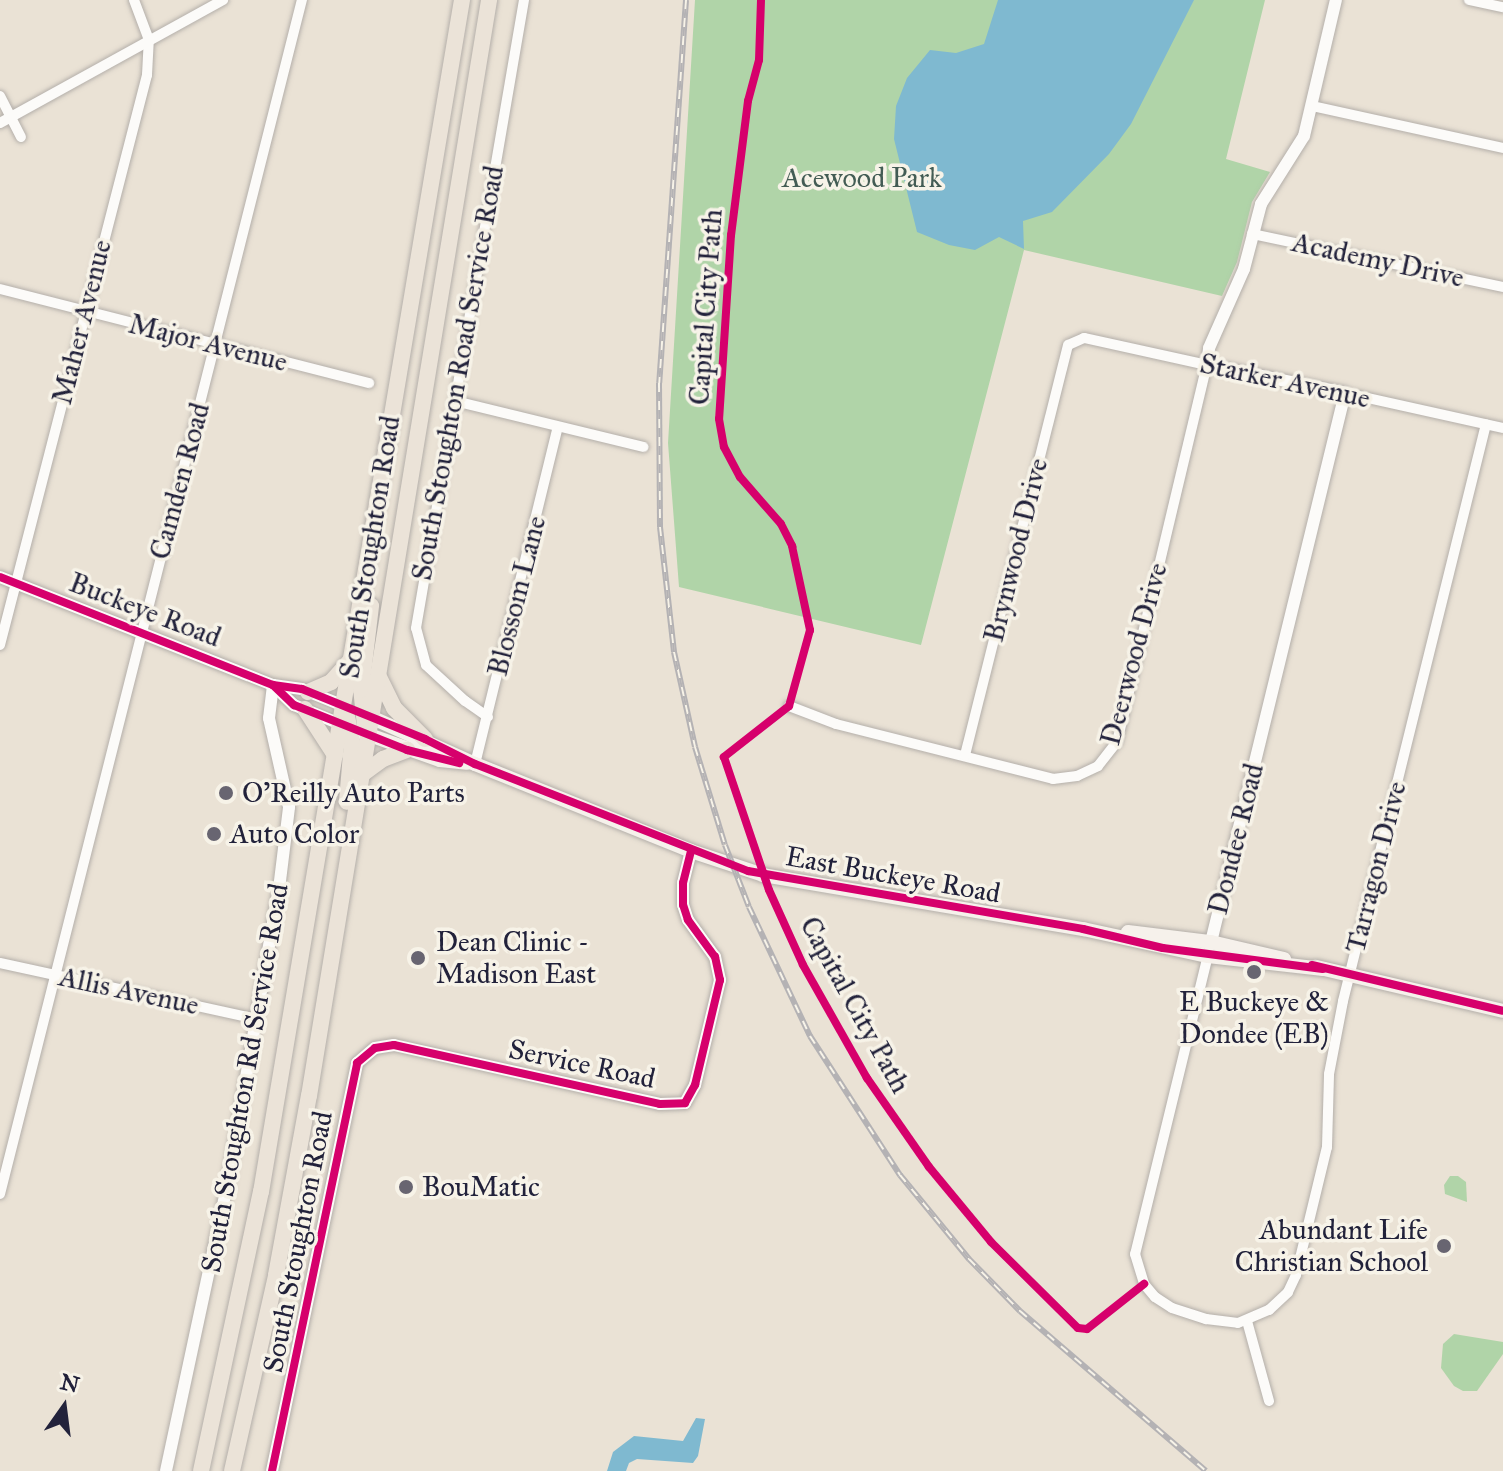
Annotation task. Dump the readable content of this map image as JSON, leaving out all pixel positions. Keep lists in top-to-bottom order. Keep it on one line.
{"streets":{"main road":["South Stoughton Road","East Buckeye Road"],"street":["Academy Drive","Maher Avenue","Major Avenue","South Stoughton Road Service Road","Starker Avenue","Camden Road","Brynwood Drive","Blossom Lane","Buckeye Road","Deerwood Drive","Dondee Road","Tarragon Drive","Allis Avenue","Service Road","South Stoughton Rd Service Road"],"cycle path":["Capital City Path"]},"crossings":[["Maher Avenue","Major Avenue"],["Maher Avenue","Buckeye Road"],["Major Avenue","Camden Road"],["South Stoughton Road Service Road","Blossom Lane"],["Starker Avenue","Brynwood Drive"],["Starker Avenue","Deerwood Drive"],["Starker Avenue","Dondee Road"],["Starker Avenue","Tarragon Drive"],["Camden Road","Buckeye Road"],["Camden Road","Allis Avenue"],["South Stoughton Road","Buckeye Road"],["South Stoughton Road","East Buckeye Road"],["South Stoughton Road","Service Road"],["Brynwood Drive","Deerwood Drive"],["Blossom Lane","East Buckeye Road"],["Buckeye Road","East Buckeye Road"],["Buckeye Road","South Stoughton Rd Service Road"],["Dondee Road","Tarragon Drive"],["Dondee Road","East Buckeye Road"],["Tarragon Drive","East Buckeye Road"],["East Buckeye Road","Service Road"],["Allis Avenue","South Stoughton Rd Service Road"]],"parks":["Acewood Park"],"places":["O'Reilly Auto Parts","Auto Color","Dean Clinic - Madison East","E Buckeye & Dondee (EB)","BouMatic","Abundant Life Christian School"],"north":"top"}
